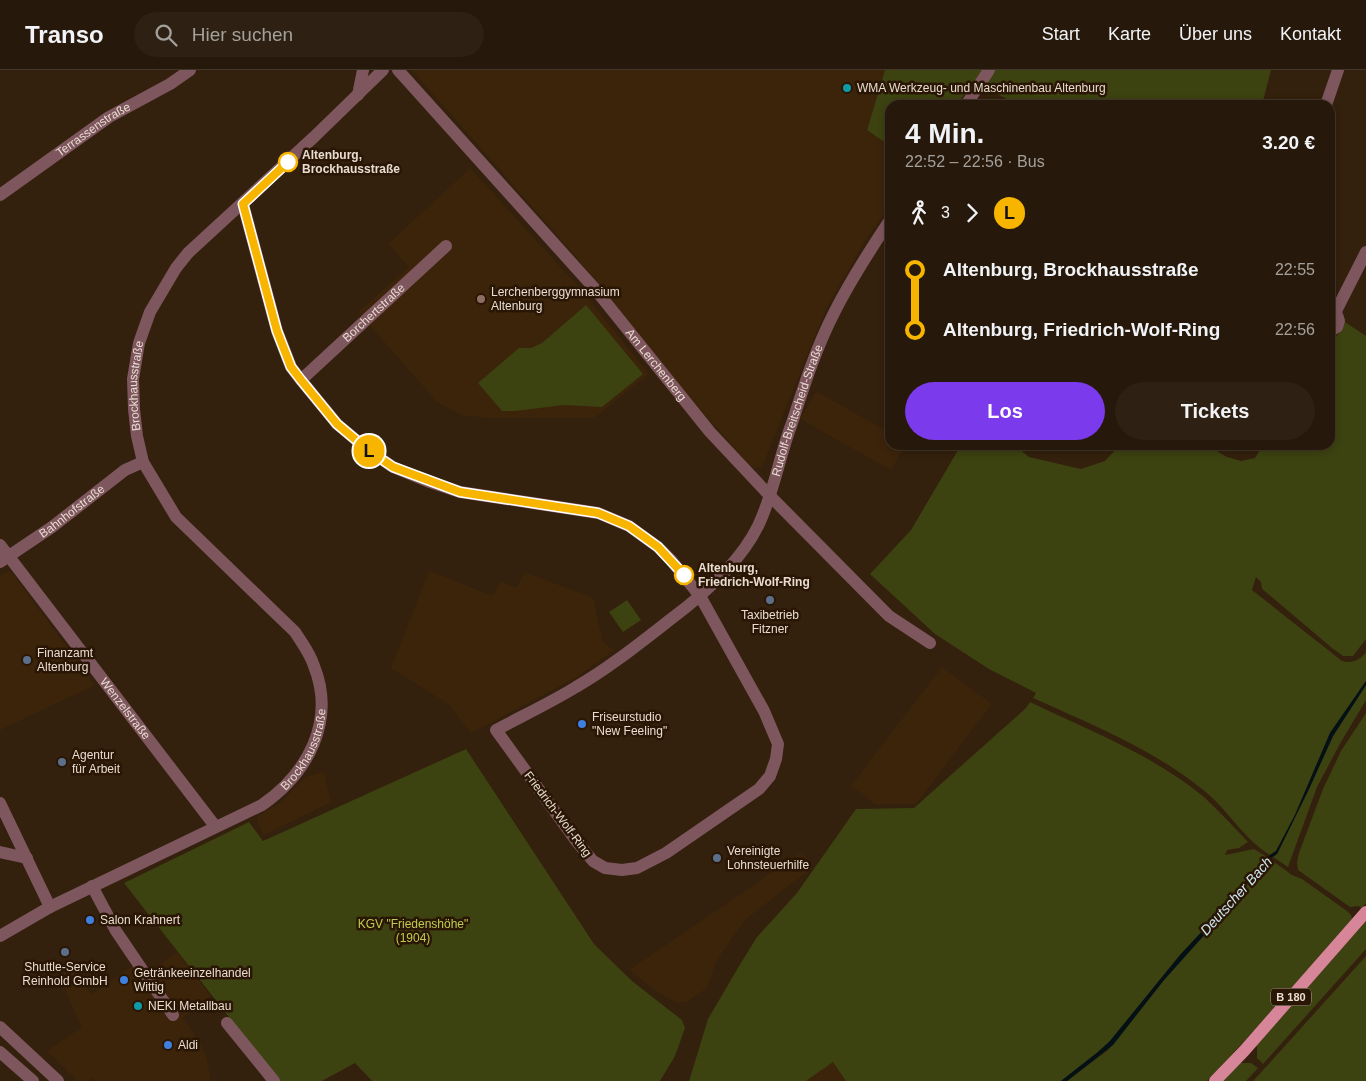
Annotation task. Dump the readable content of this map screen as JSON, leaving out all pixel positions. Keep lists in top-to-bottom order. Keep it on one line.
{"streets":{"main road":["B 180"],"street":["Terrassenstraße","Borchertstraße","Am Lerchenberg","Brockhausstraße","Rudolf-Breitscheid-Straße","Bahnhofstraße","Wenzelstraße","Friedrich-Wolf-Ring"]},"crossings":[["Am Lerchenberg","Rudolf-Breitscheid-Straße"],["Brockhausstraße","Bahnhofstraße"],["Brockhausstraße","Wenzelstraße"],["Rudolf-Breitscheid-Straße","Friedrich-Wolf-Ring"],["Bahnhofstraße","Wenzelstraße"]],"water":["Deutscher Bach"],"parks":["KGV \"Friedenshöhe\" (1904)"],"places":["WMA Werkzeug- und Maschinenbau Altenburg","Altenburg, Brockhausstraße","Lerchenberggymnasium Altenburg","Altenburg, Friedrich-Wolf-Ring","Taxibetrieb Fitzner","Finanzamt Altenburg","Friseurstudio \"New Feeling\"","Agentur für Arbeit","Vereinigte Lohnsteuerhilfe","Salon Krahnert","Shuttle-Service Reinhold GmbH","Getränkeeinzelhandel Wittig","NEKI Metallbau","Aldi"],"lines":["bus line L"],"page":{"header":"Transo","search":"Hier suchen","nav":["Start","Karte","Über uns","Kontakt"],"on_map":"L","heading":["4 Min.","22:52 – 22:56 · Bus","3.20 €"],"legs":["3","L"],"list":[{"name":"Altenburg, Brockhausstraße","value":"22:55"},{"name":"Altenburg, Friedrich-Wolf-Ring","value":"22:56"}],"buttons":["Los","Tickets"]}}
